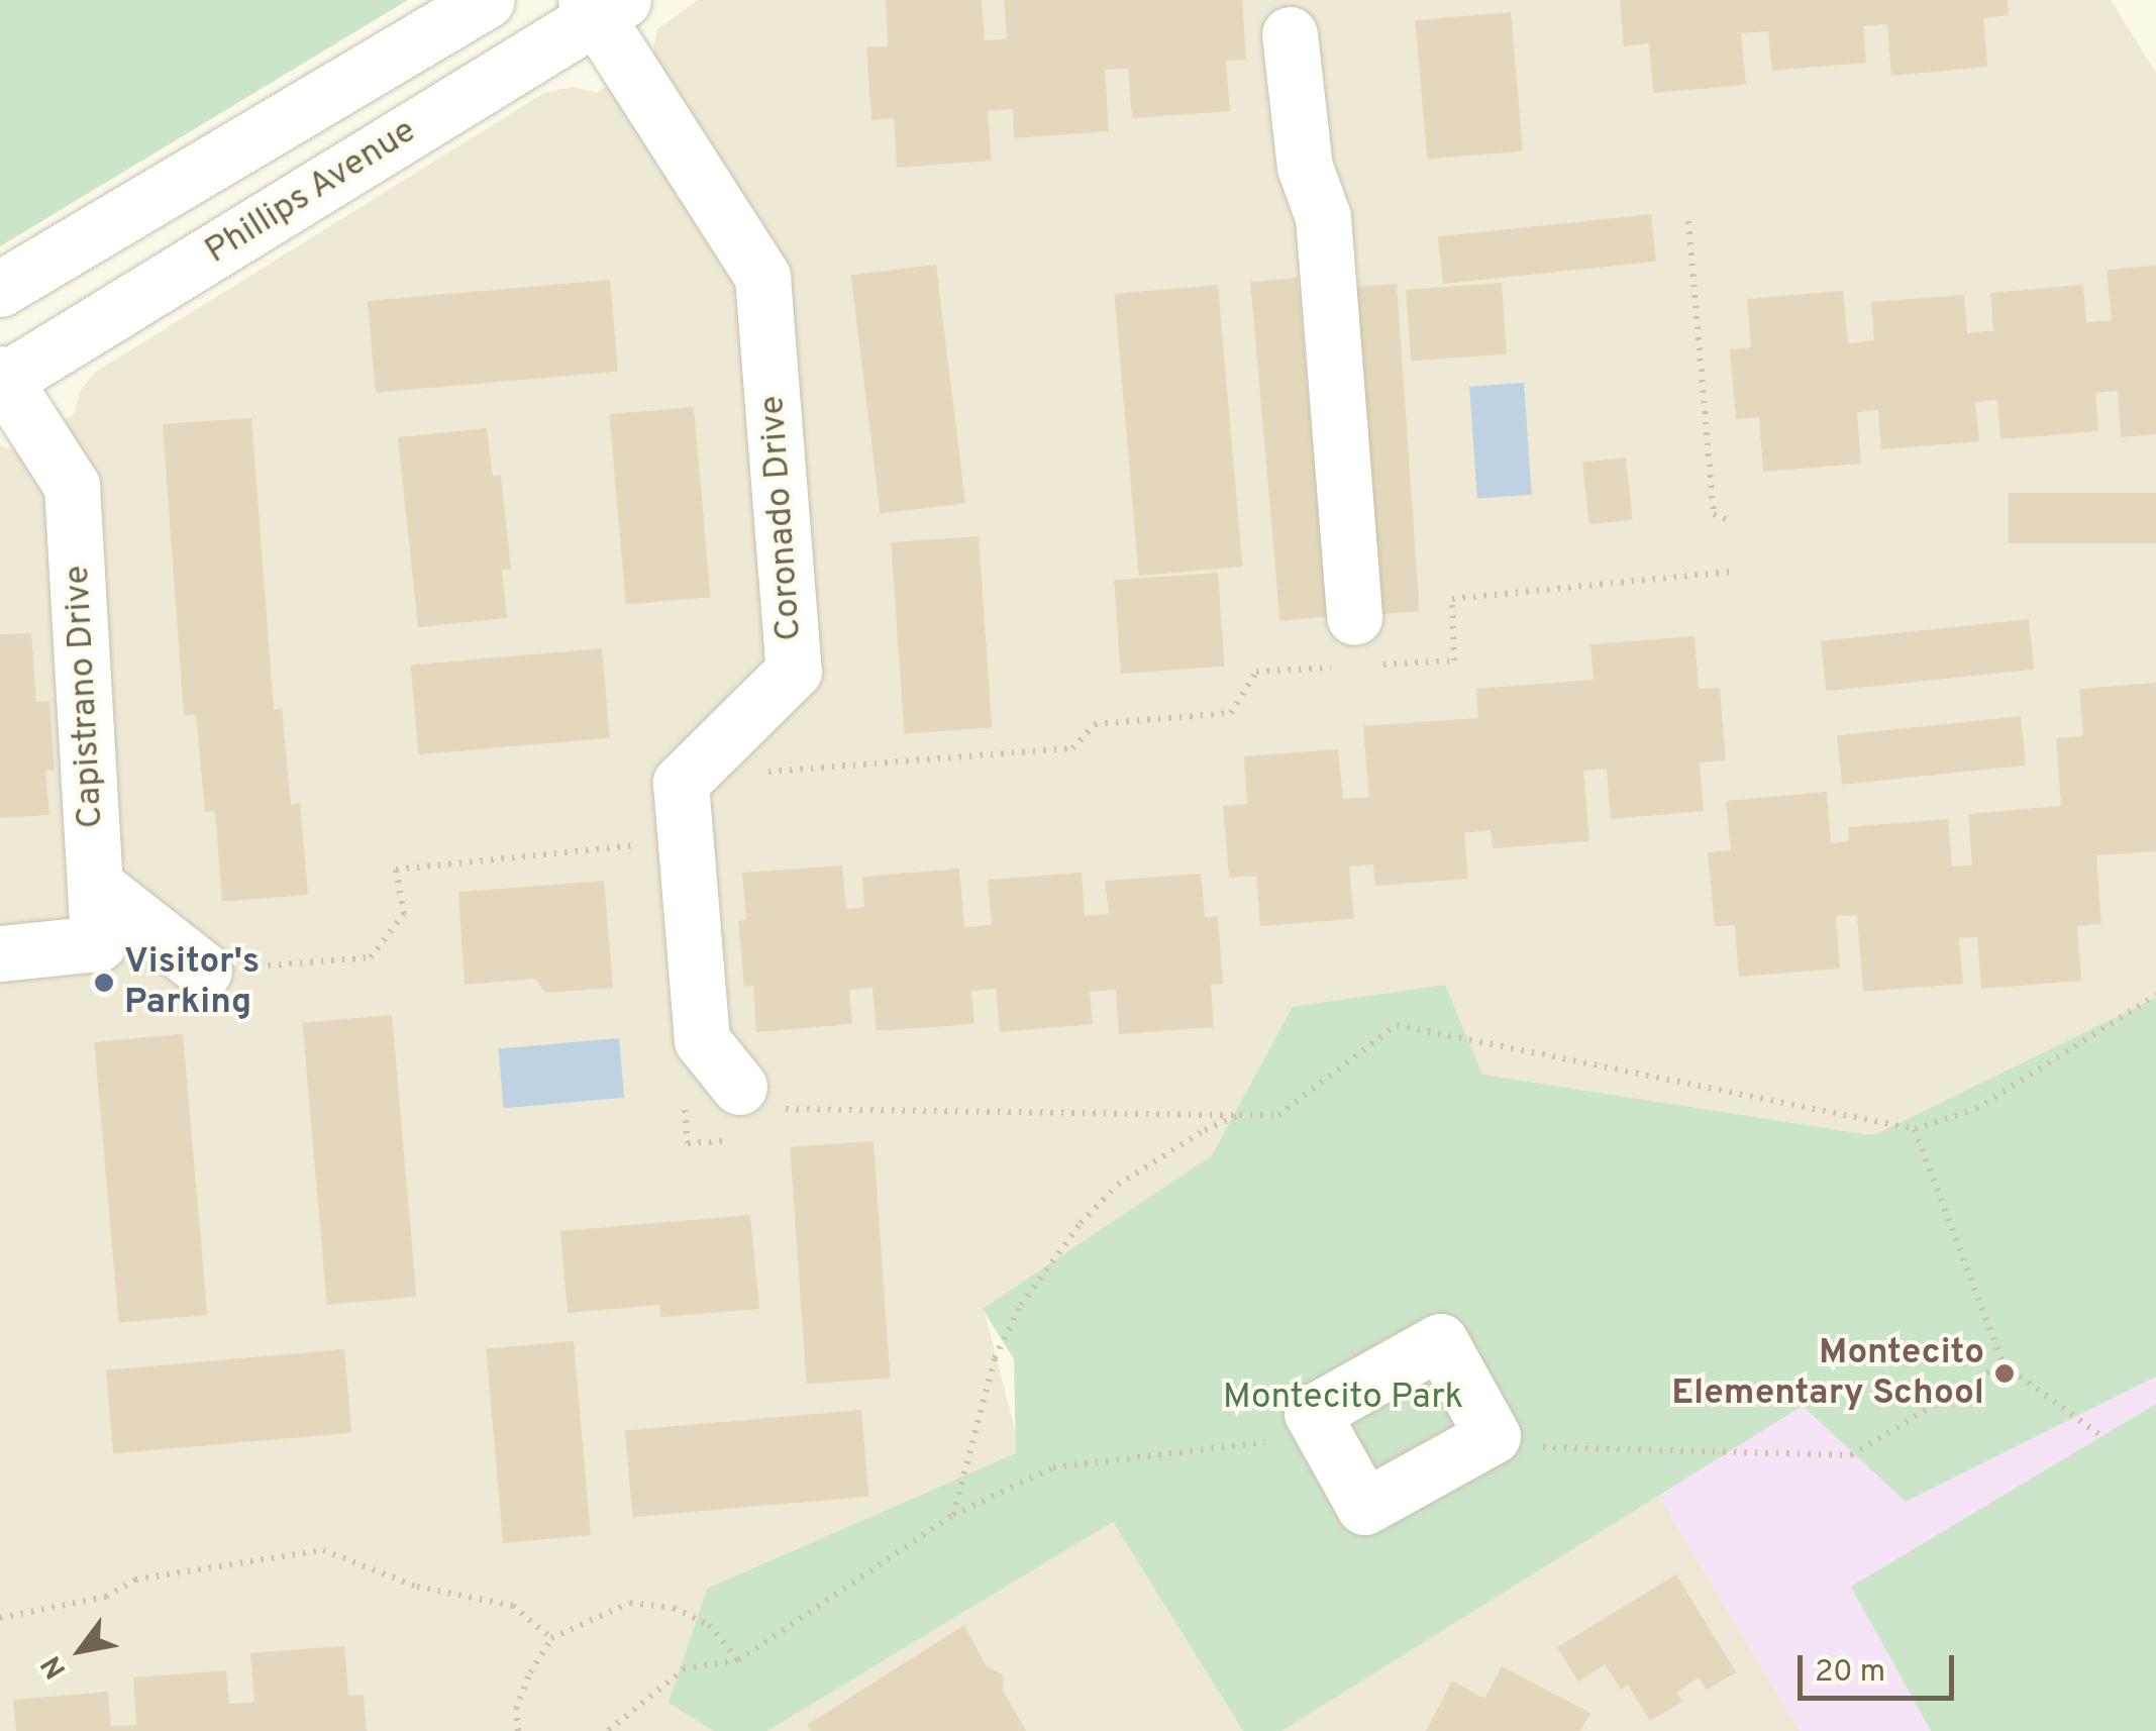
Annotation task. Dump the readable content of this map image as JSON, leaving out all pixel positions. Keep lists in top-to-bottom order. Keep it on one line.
{"streets":{"street":["Phillips Avenue","Coronado Drive","Capistrano Drive"]},"crossings":[["Phillips Avenue","Coronado Drive"],["Phillips Avenue","Capistrano Drive"]],"parks":["Montecito Park"],"places":["Visitor's Parking","Montecito Elementary School"],"scale_bar":"20 m","north":"bottom left"}
